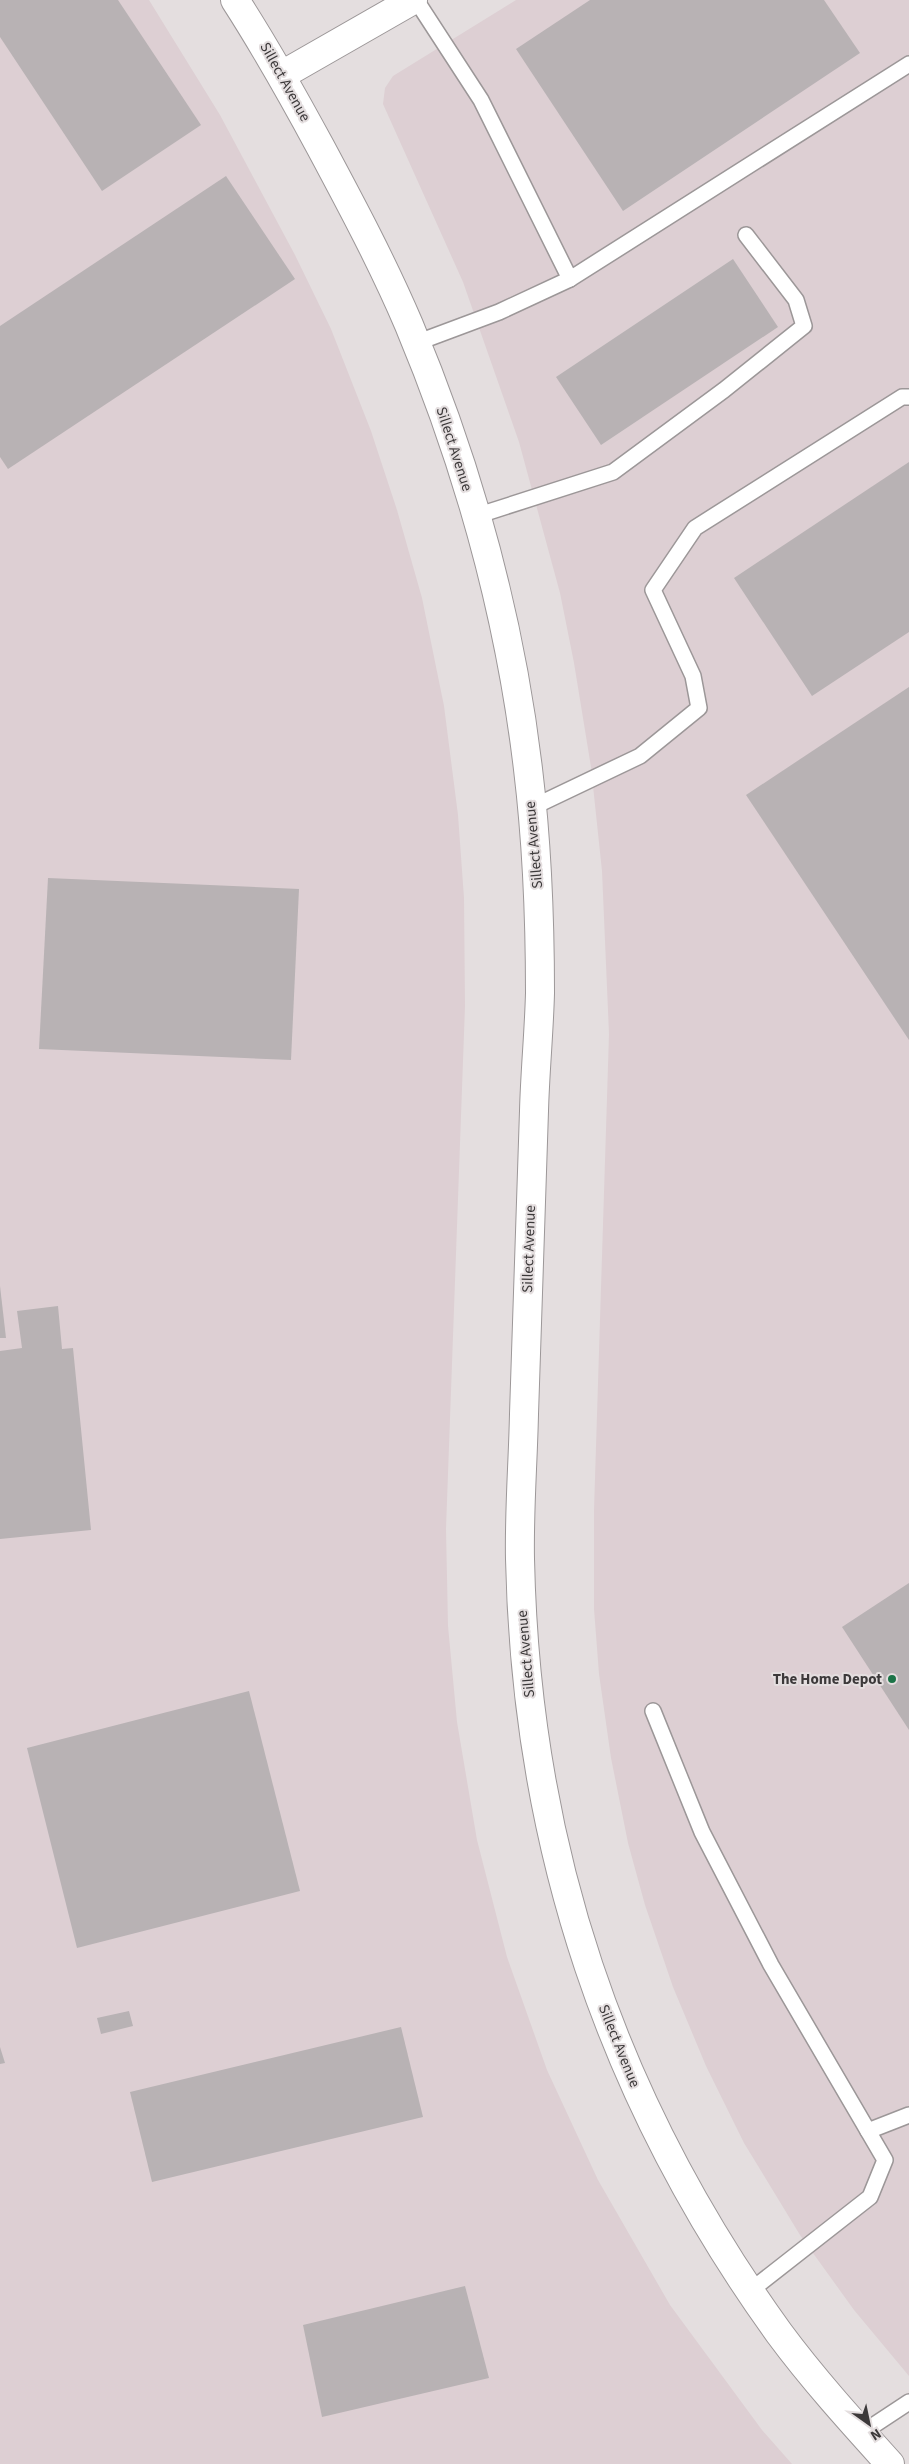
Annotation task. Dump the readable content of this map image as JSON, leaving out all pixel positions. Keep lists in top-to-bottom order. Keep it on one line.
{"streets":{"street":["Sillect Avenue"]},"places":["The Home Depot"],"north":"bottom right"}
